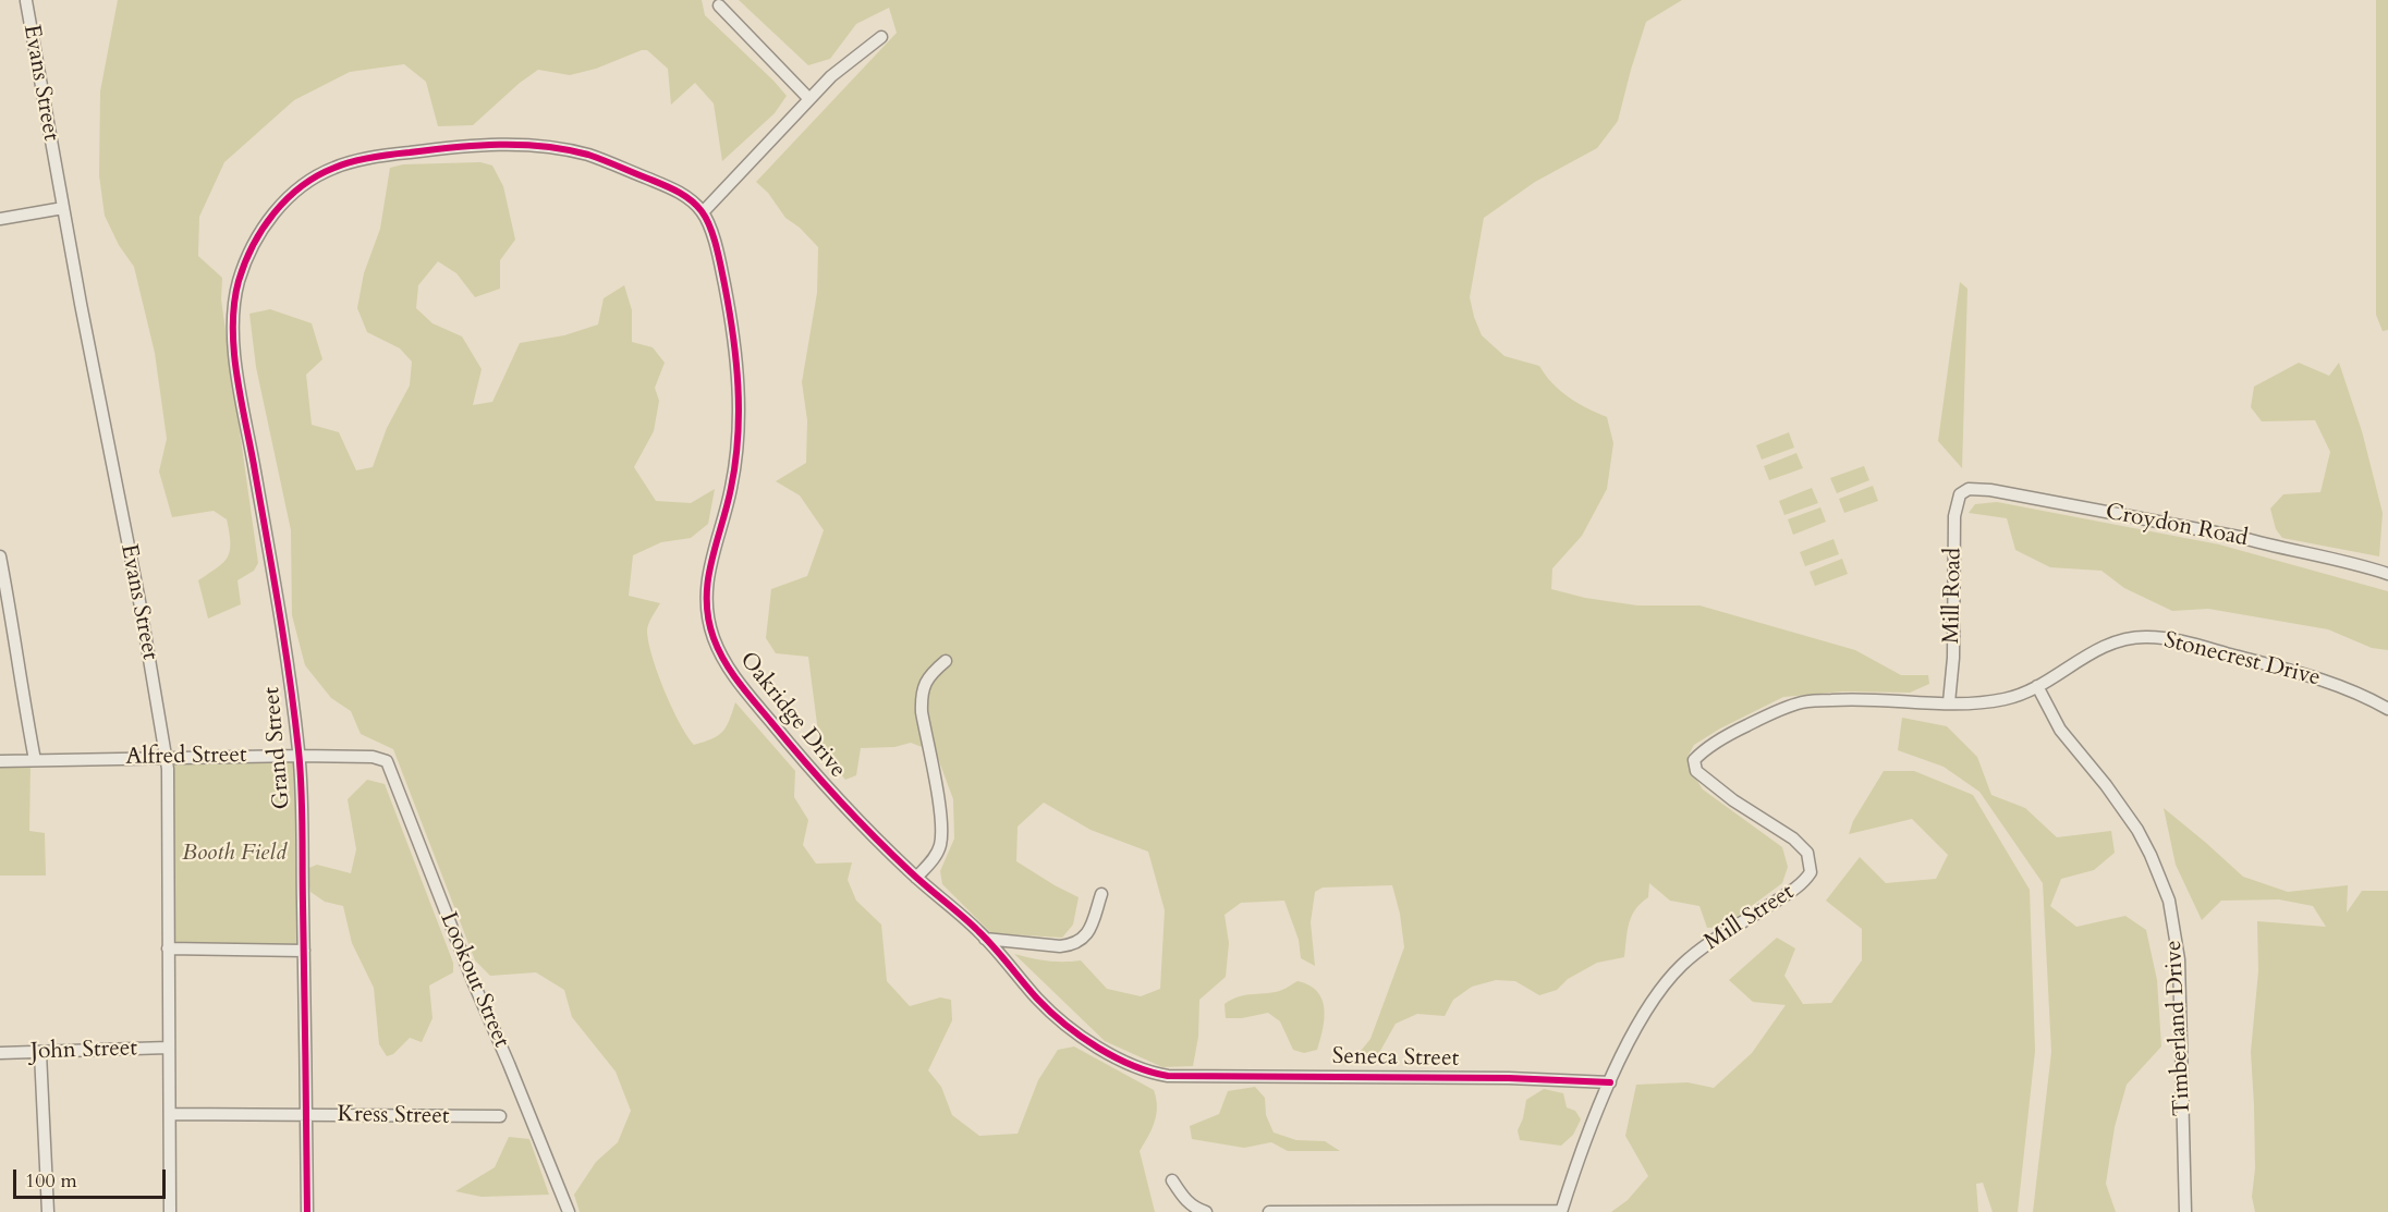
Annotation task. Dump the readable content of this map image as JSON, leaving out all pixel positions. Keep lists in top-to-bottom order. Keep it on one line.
{"streets":{"street":["Evans Street","Croydon Road","Mill Road","Stonecrest Drive","Oakridge Drive","Grand Street","Alfred Street","Mill Street","Lookout Street","Timberland Drive","John Street","Seneca Street","Kress Street"]},"crossings":[["Evans Street","Alfred Street"],["Evans Street","John Street"],["Evans Street","Kress Street"],["Croydon Road","Mill Road"],["Mill Road","Stonecrest Drive"],["Mill Road","Mill Street"],["Stonecrest Drive","Mill Street"],["Stonecrest Drive","Timberland Drive"],["Oakridge Drive","Grand Street"],["Oakridge Drive","Seneca Street"],["Grand Street","Alfred Street"],["Grand Street","Kress Street"],["Alfred Street","Lookout Street"],["Mill Street","Seneca Street"]],"parks":["Booth Field"],"scale_bar":"100 m"}
